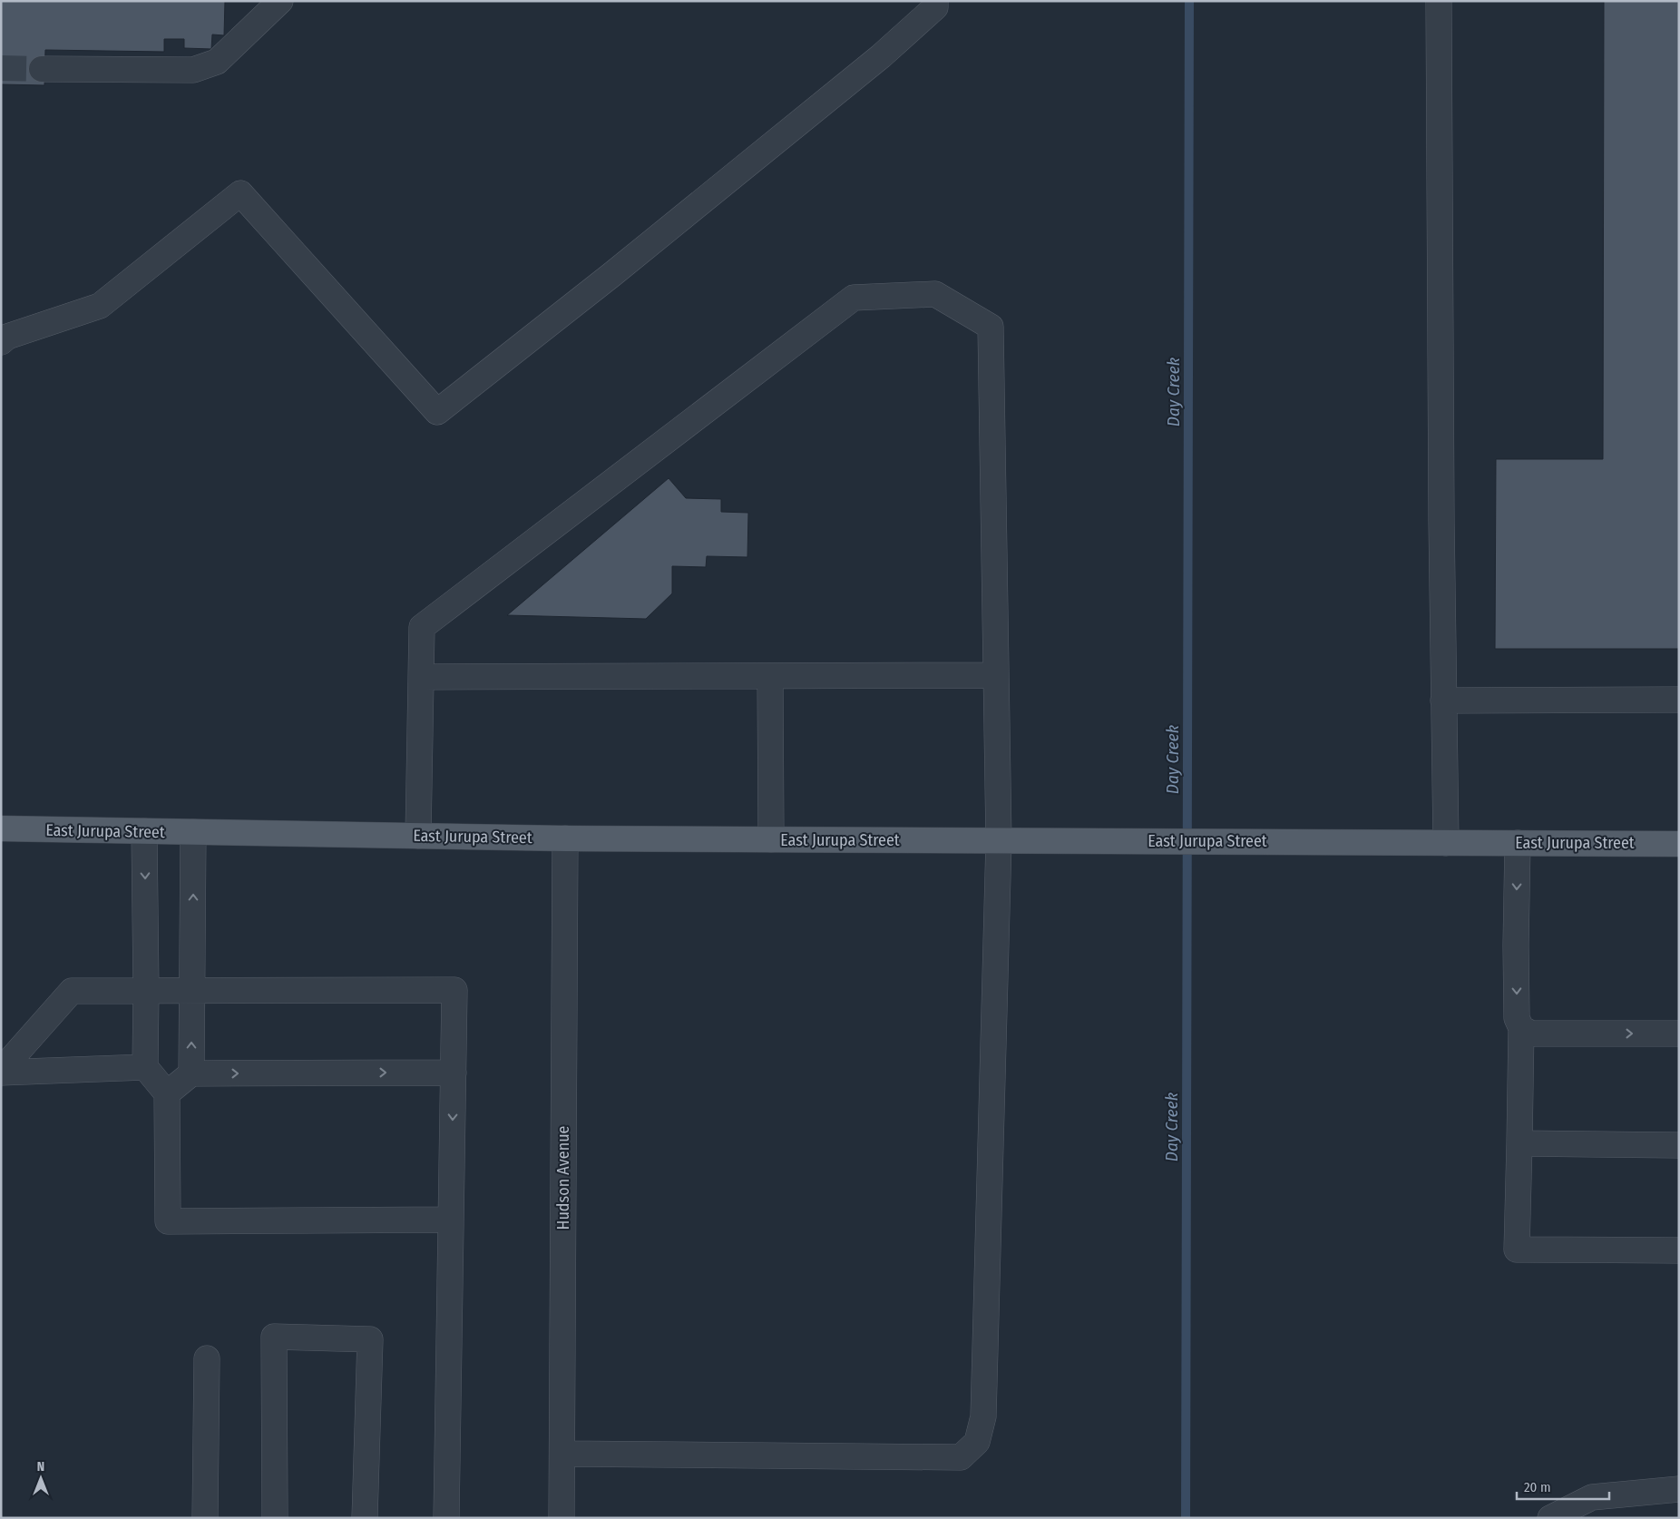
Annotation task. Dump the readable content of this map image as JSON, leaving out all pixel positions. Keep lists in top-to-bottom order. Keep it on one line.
{"streets":{"main road":["East Jurupa Street"],"street":["Hudson Avenue"]},"crossings":[["East Jurupa Street","Hudson Avenue"]],"water":["Day Creek"],"scale_bar":"20 m","north":"top"}
